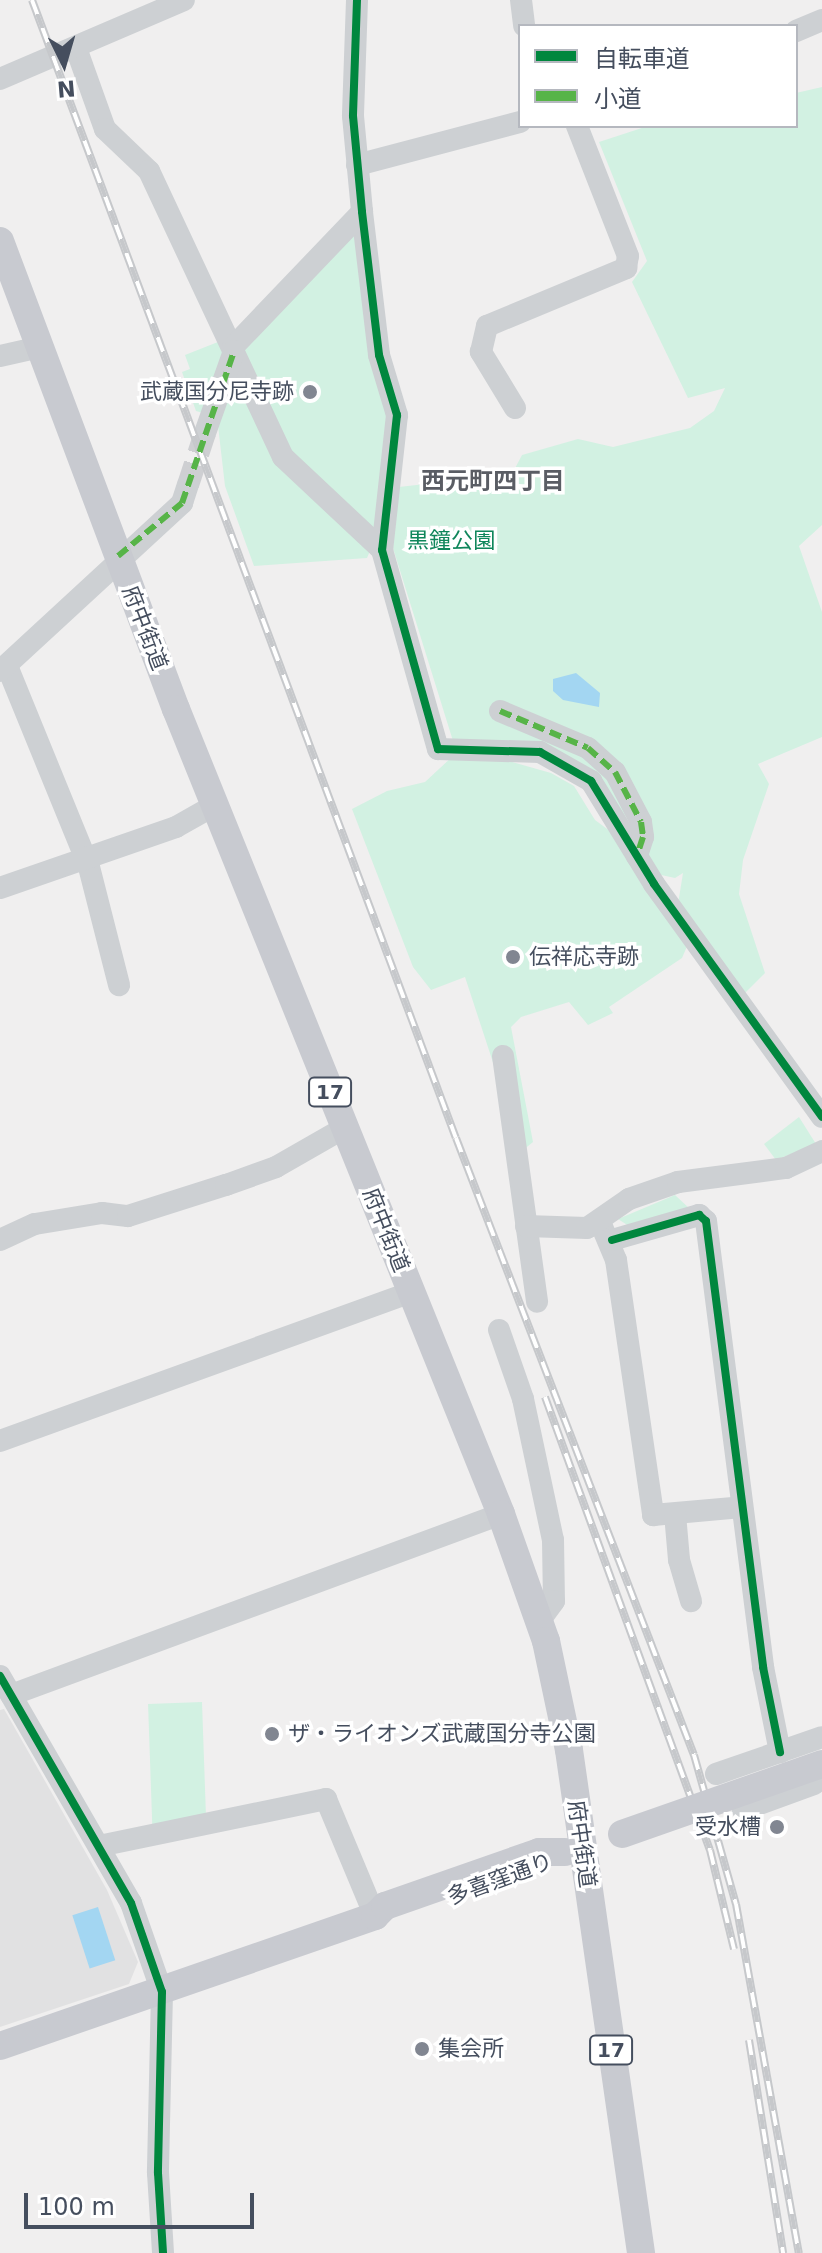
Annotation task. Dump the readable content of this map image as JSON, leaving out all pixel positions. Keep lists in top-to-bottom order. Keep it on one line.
{"streets":{"main road":["府中街道","17","多喜窪通り"]},"crossings":[["府中街道","多喜窪通り"]],"districts":["西元町四丁目"],"parks":["黒鐘公園"],"places":["武蔵国分尼寺跡","伝祥応寺跡","ザ・ライオンズ武蔵国分寺公園","受水槽","集会所"],"legend":["自転車道","小道"],"scale_bar":"100 m","north":"bottom"}
